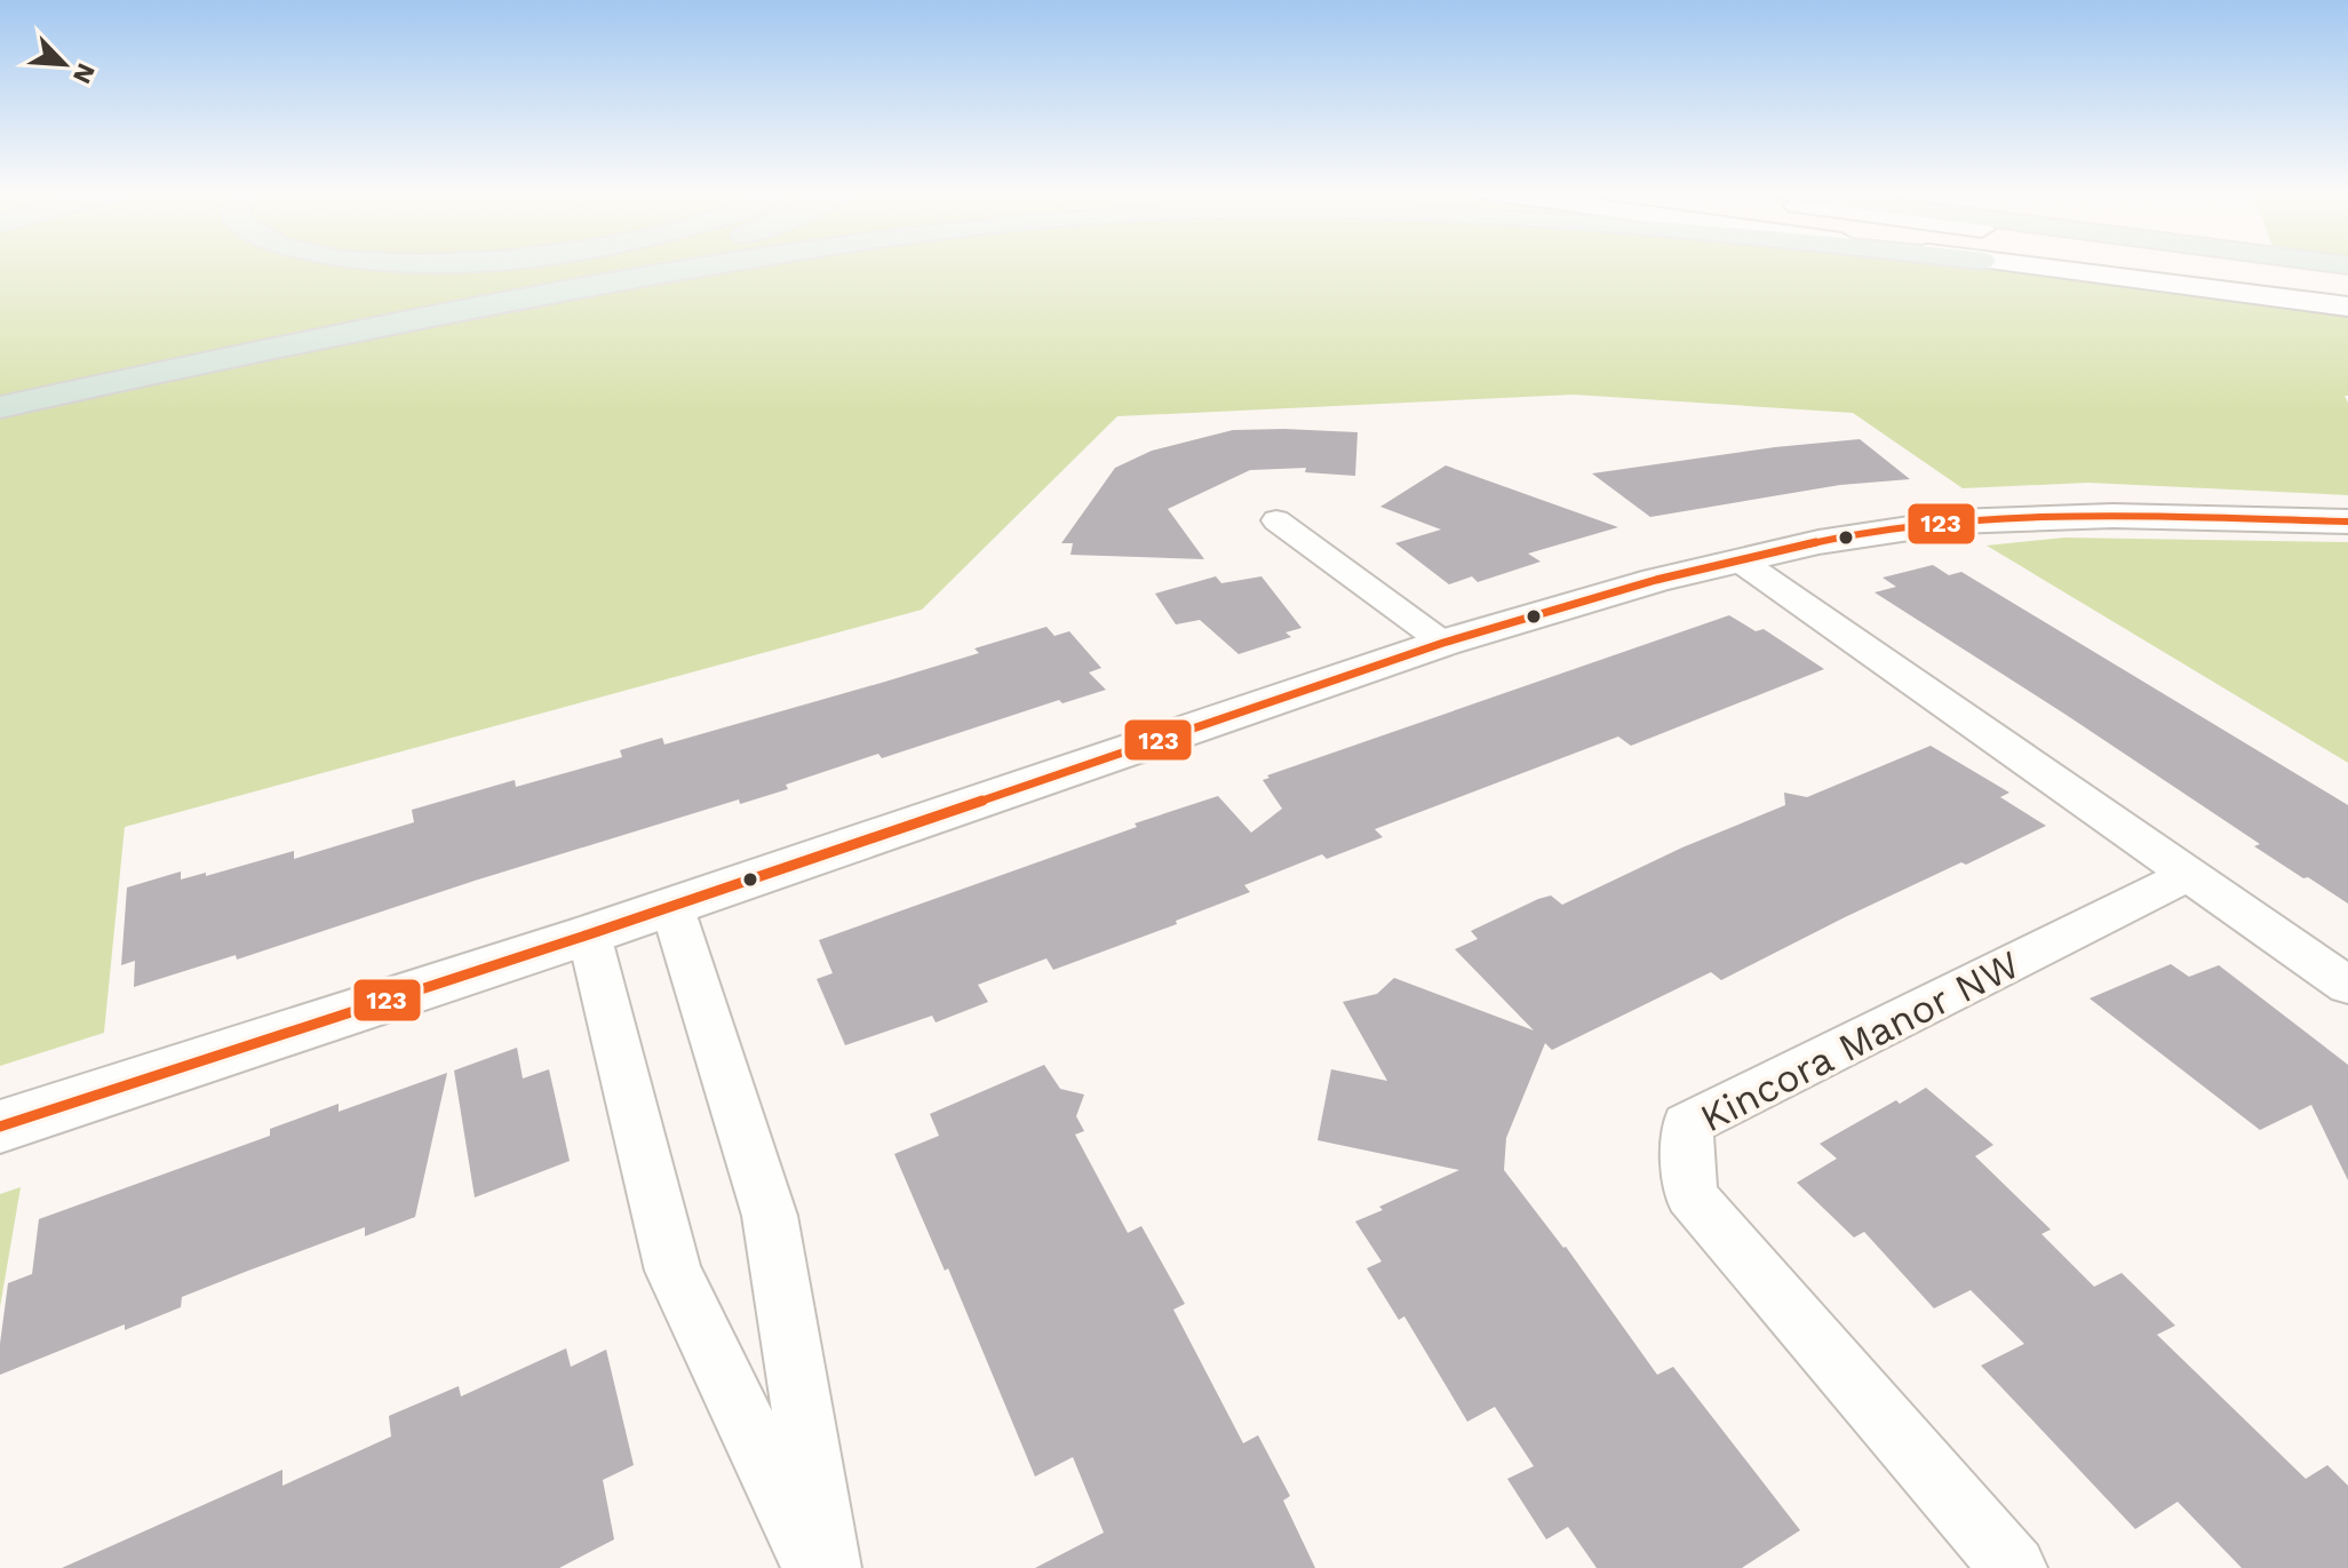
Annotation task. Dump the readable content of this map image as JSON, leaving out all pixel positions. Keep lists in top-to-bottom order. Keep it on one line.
{"streets":{"street":["Kincora Manor NW"]},"lines":["transit line 123"],"north":"bottom right"}
